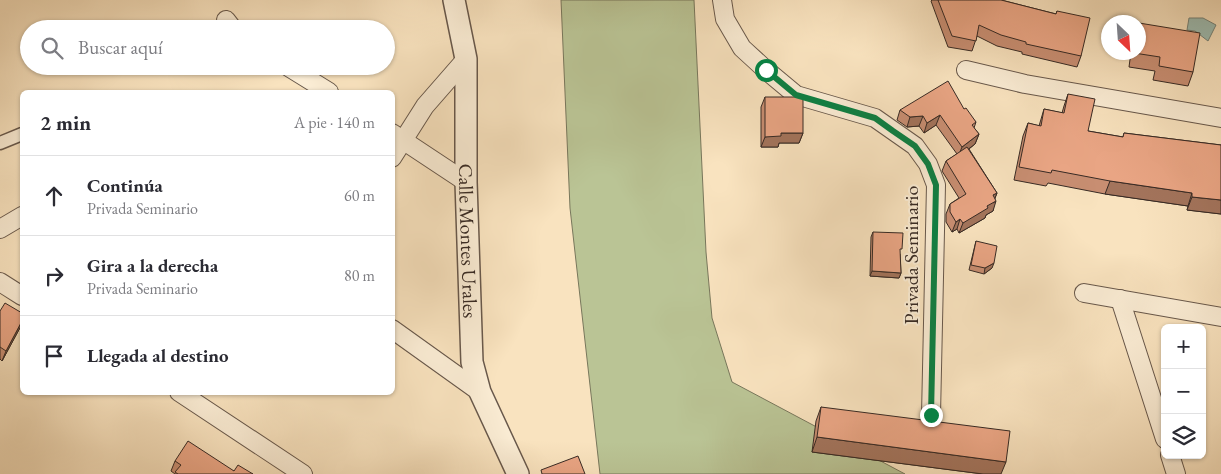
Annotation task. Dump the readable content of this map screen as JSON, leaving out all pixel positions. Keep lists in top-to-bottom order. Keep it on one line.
{"streets":{"street":["Calle Montes Urales","Privada Seminario"]},"north":"bottom right","page":{"search":"Buscar aquí","heading":["2 min","A pie · 140 m"],"list":[["Continúa","Privada Seminario","60 m"],["Gira a la derecha","Privada Seminario","80 m"],"Llegada al destino"],"map_buttons":["+","−"]}}
